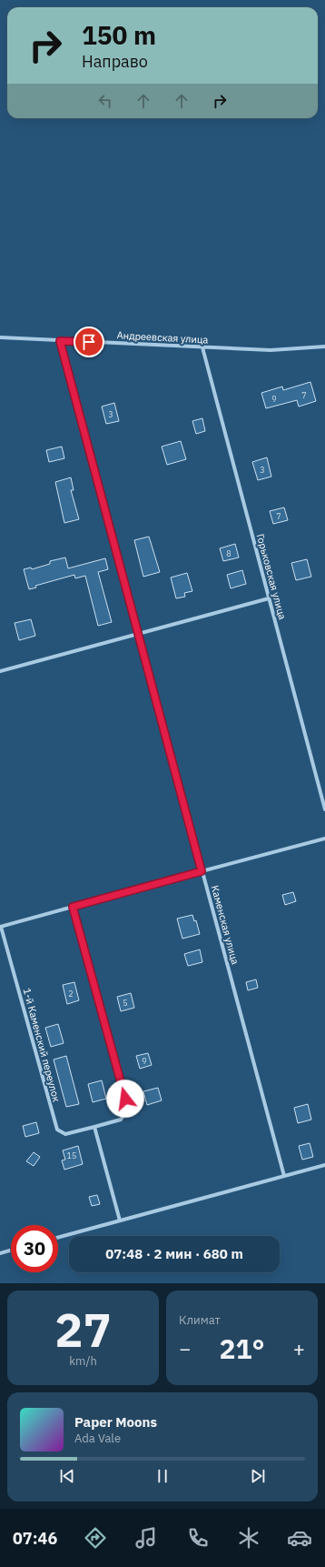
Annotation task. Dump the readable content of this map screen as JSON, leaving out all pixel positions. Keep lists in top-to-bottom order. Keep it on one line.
{"streets":{"street":["Андреевская улица","Горьковская улица","Каменская улица","1-й Каменский переулок"]},"crossings":[["Андреевская улица","Горьковская улица"],["Андреевская улица","Каменская улица"]],"house_numbers":["7","9","3","3","7","8","2","5","9","15"],"page":{"turn":["150 m","Направо"],"limit":"30","trip":"07:48 · 2 мин · 680 m","tile":[["27","km/h"],"Климат"],"heat":["−","21°","+"],"song":["Paper Moons","Ada Vale"],"tabs":"07:46"}}
